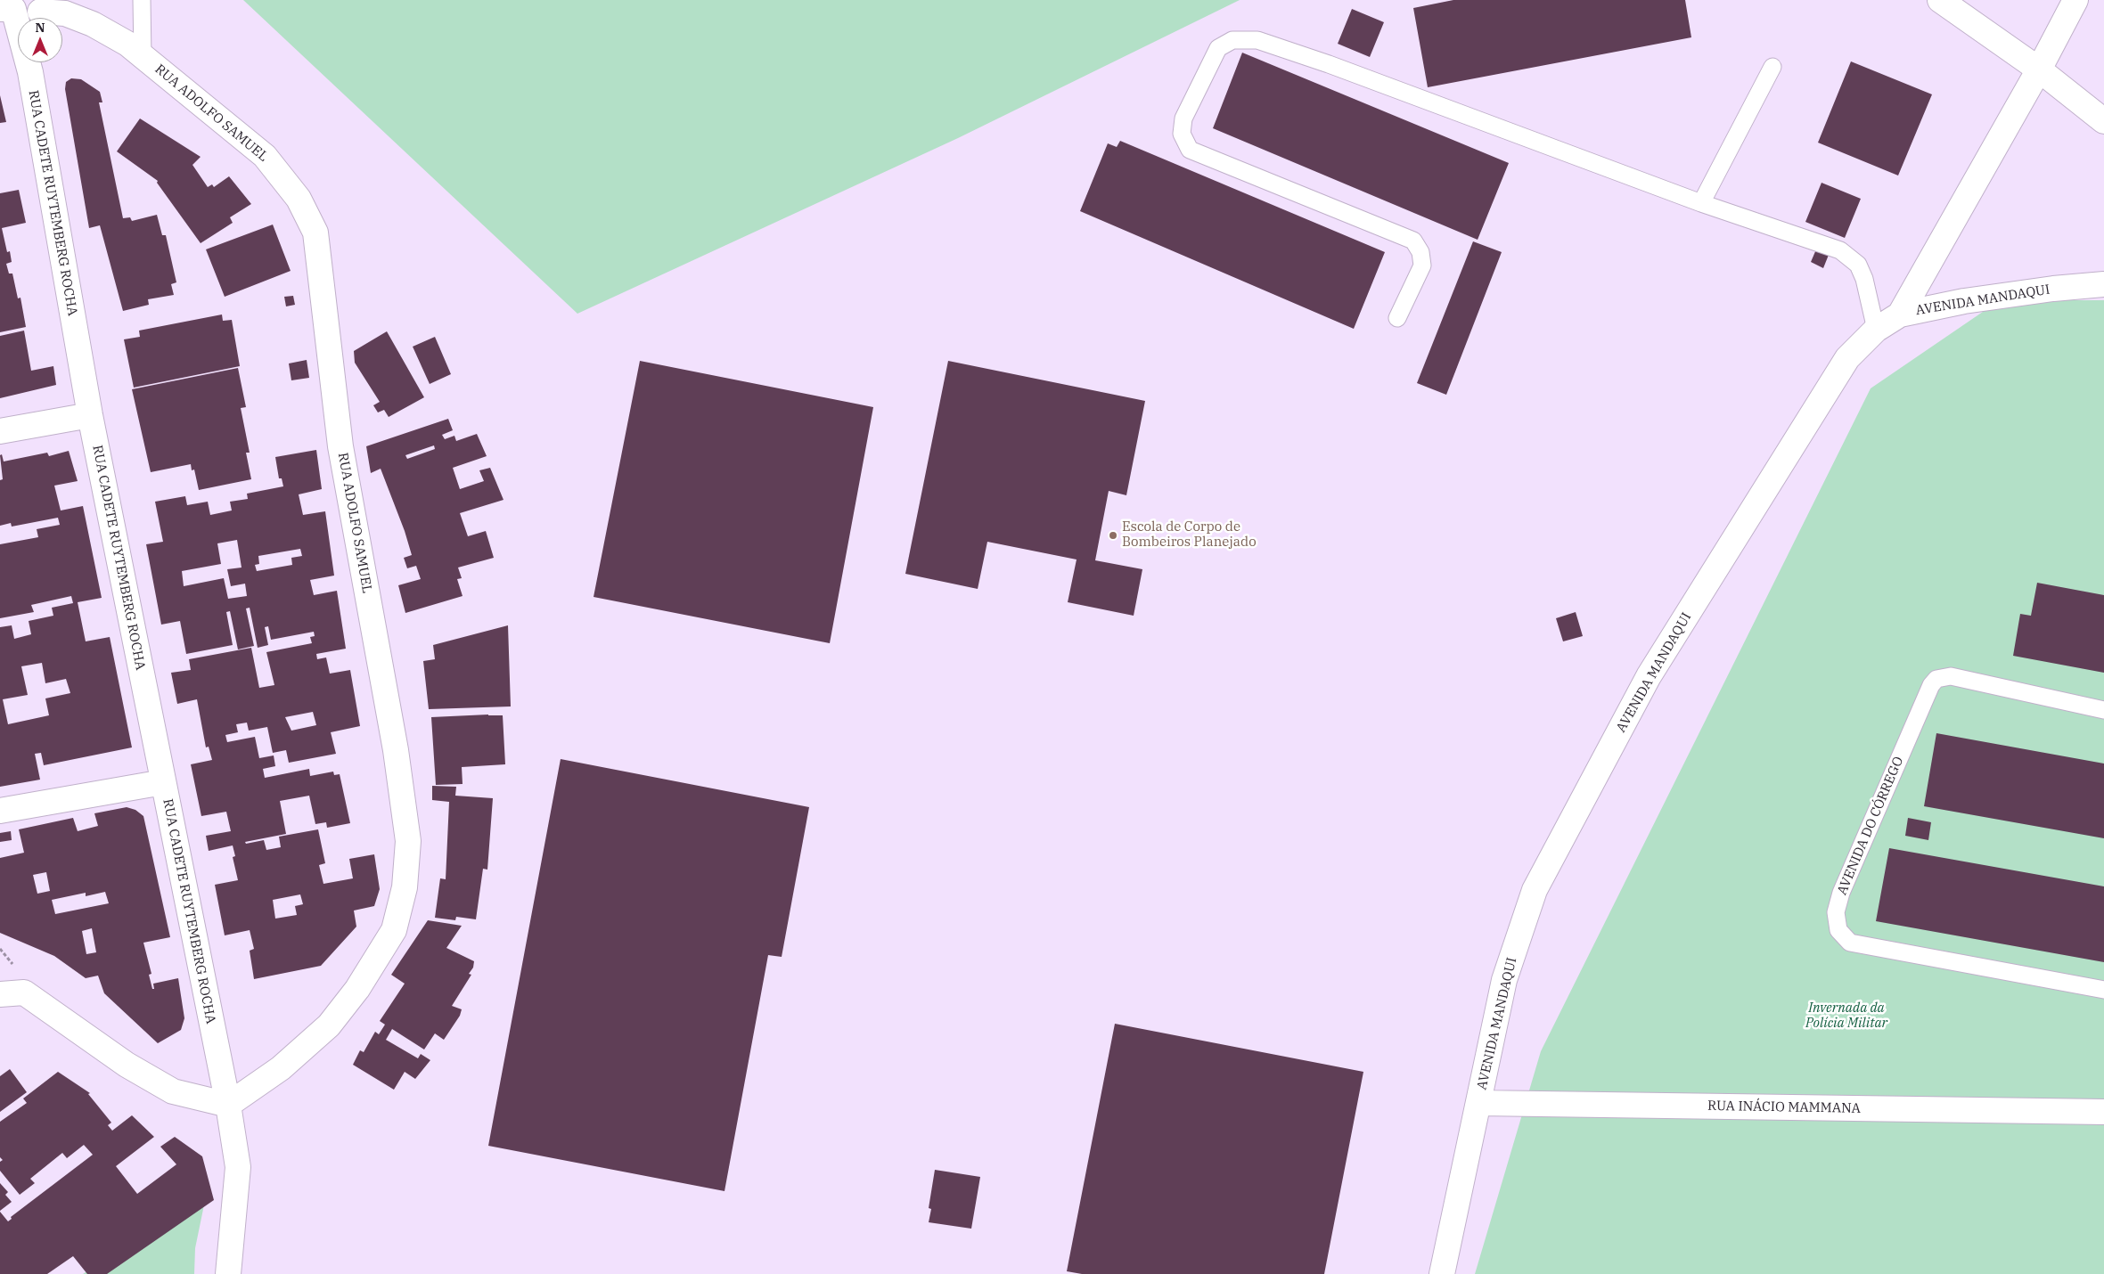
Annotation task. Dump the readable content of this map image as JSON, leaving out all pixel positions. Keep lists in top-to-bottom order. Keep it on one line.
{"streets":{"street":["RUA ADOLFO SAMUEL","RUA CADETE RUYTEMBERG ROCHA","AVENIDA MANDAQUI","RUA INÁCIO MAMMANA"],"lane":["AVENIDA DO CÓRREGO"]},"crossings":[["RUA ADOLFO SAMUEL","RUA CADETE RUYTEMBERG ROCHA"],["AVENIDA MANDAQUI","RUA INÁCIO MAMMANA"]],"parks":["Invernada da Polícia Militar"],"places":["Escola de Corpo de Bombeiros Planejado"],"north":"top"}
